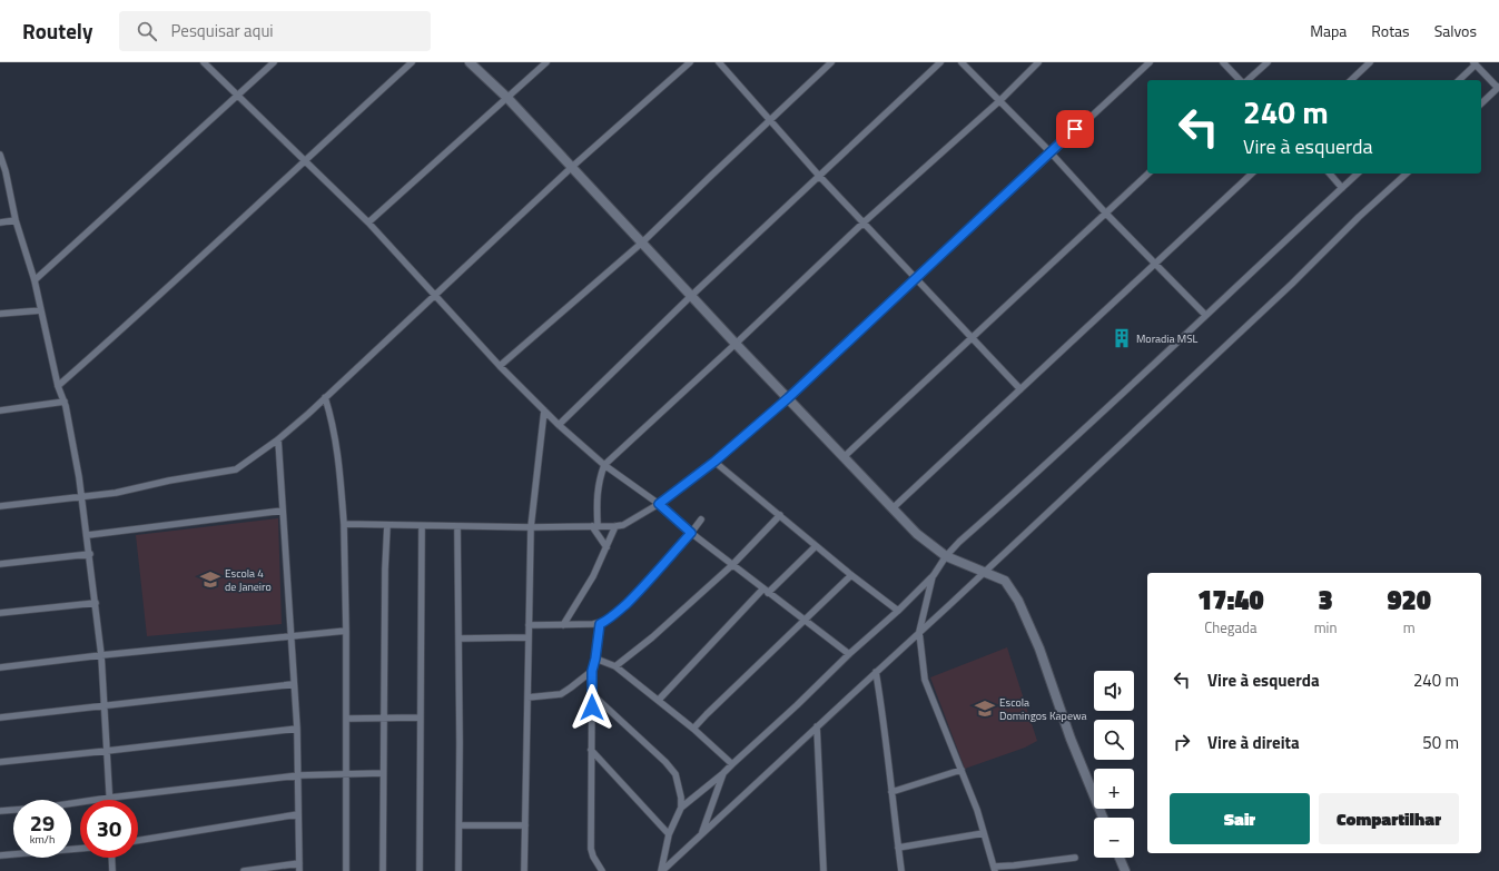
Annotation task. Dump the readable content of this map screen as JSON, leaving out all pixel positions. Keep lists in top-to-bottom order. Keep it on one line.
{"places":{"building":["Moradia MSL"],"school or university":["Escola 4 de Janeiro","Escola Domingos Kapewa"]},"page":{"header":"Routely","search":"Pesquisar aqui","nav":["Mapa","Rotas","Salvos"],"turn":["240 m","Vire à esquerda"],"eta":["17:40","Chegada","3","min","920","m"],"list":[{"name":"Vire à esquerda","value":"240 m"},{"name":"Vire à direita","value":"50 m"}],"map_buttons":["+","−"],"buttons":["Sair","Compartilhar"],"speed":"29 km/h","limit":"30"}}
